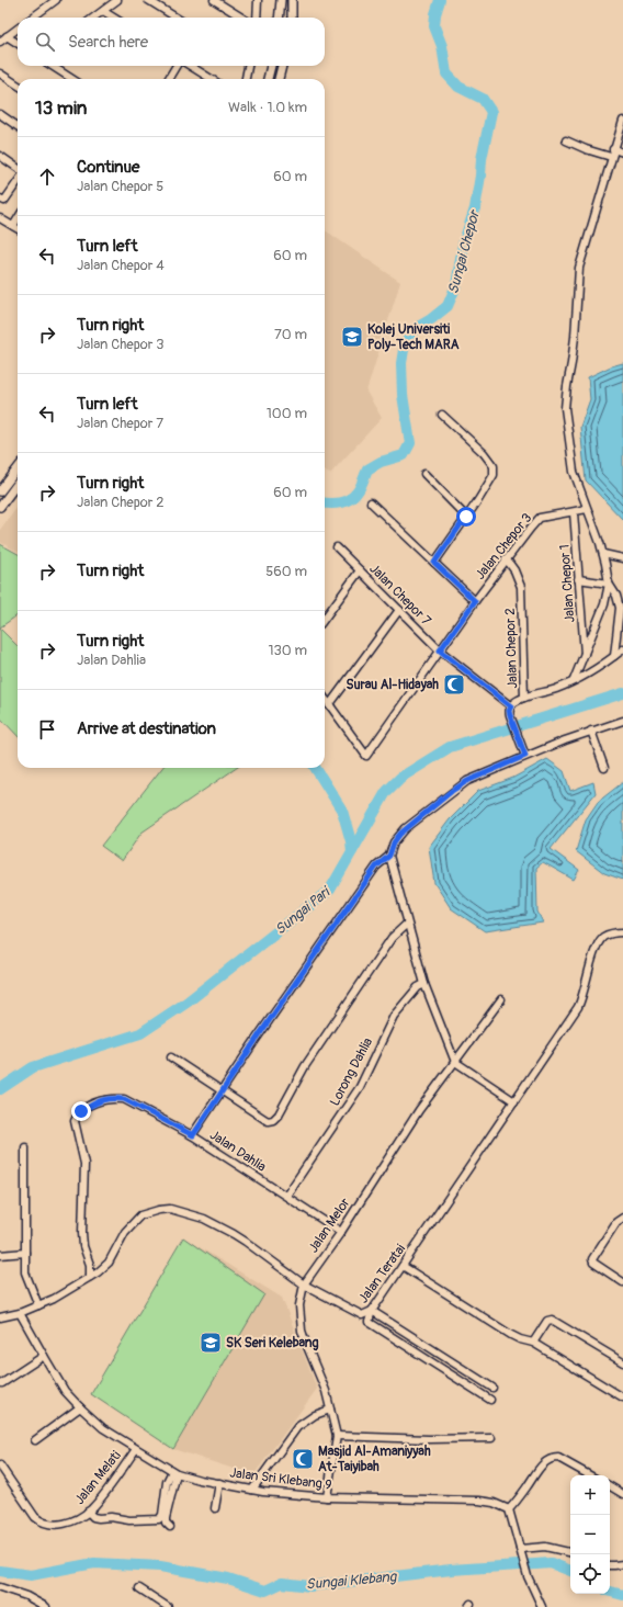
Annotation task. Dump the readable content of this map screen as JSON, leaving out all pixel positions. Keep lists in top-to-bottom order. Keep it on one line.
{"streets":{"street":["Jalan Chepor 3","Jalan Chepor 1","Jalan Chepor 7","Jalan Chepor 2","Lorong Dahlia","Jalan Dahlia","Jalan Melor","Jalan Teratai","Jalan Melati","Jalan Sri Klebang 9"]},"crossings":[["Jalan Chepor 3","Jalan Chepor 1"],["Jalan Chepor 3","Jalan Chepor 7"],["Jalan Chepor 3","Jalan Chepor 2"],["Jalan Chepor 7","Jalan Chepor 2"],["Lorong Dahlia","Jalan Dahlia"],["Jalan Dahlia","Jalan Melor"],["Jalan Dahlia","Jalan Teratai"],["Jalan Melor","Jalan Teratai"],["Jalan Melor","Jalan Sri Klebang 9"],["Jalan Teratai","Jalan Sri Klebang 9"],["Jalan Melati","Jalan Sri Klebang 9"]],"water":["Sungai Chepor","Sungai Pari","Sungai Klebang"],"places":{"school or university":["Kolej Universiti Poly-Tech MARA","SK Seri Kelebang"],"mosque":["Surau Al-Hidayah","Masjid Al-Amaniyyah At-Taiyibah"]},"page":{"search":"Search here","heading":["13 min","Walk · 1.0 km"],"list":[["Continue","Jalan Chepor 5","60 m"],["Turn left","Jalan Chepor 4","60 m"],["Turn right","Jalan Chepor 3","70 m"],["Turn left","Jalan Chepor 7","100 m"],["Turn right","Jalan Chepor 2","60 m"],["Turn right","560 m"],["Turn right","Jalan Dahlia","130 m"],"Arrive at destination"],"map_buttons":["+","−"]}}
